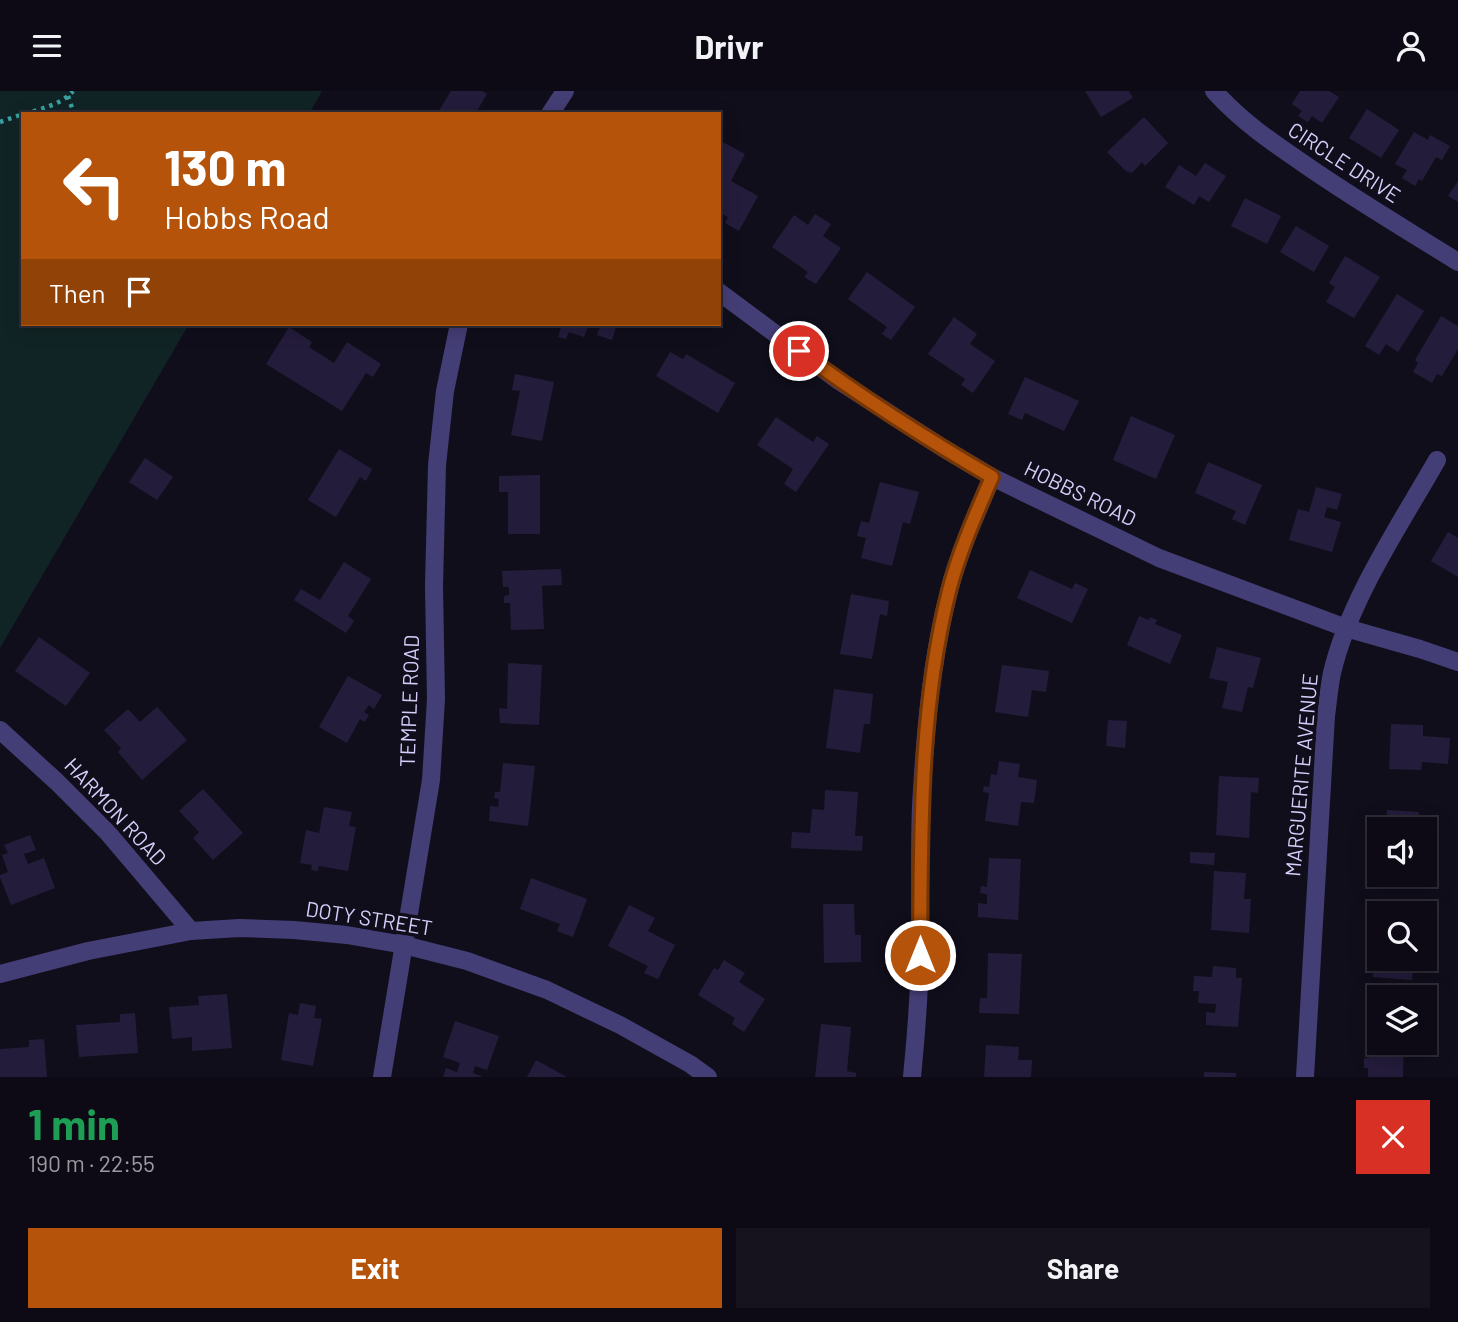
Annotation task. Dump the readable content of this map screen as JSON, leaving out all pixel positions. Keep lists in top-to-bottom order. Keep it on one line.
{"streets":{"street":["CIRCLE DRIVE","HOBBS ROAD","TEMPLE ROAD","MARGUERITE AVENUE","HARMON ROAD","DOTY STREET"]},"crossings":[["HOBBS ROAD","MARGUERITE AVENUE"],["TEMPLE ROAD","DOTY STREET"],["HARMON ROAD","DOTY STREET"]],"page":{"header":"Drivr","turn":["130 m","Hobbs Road"],"then":"Then","heading":["1 min","190 m · 22:55"],"buttons":["Exit","Share"]}}
